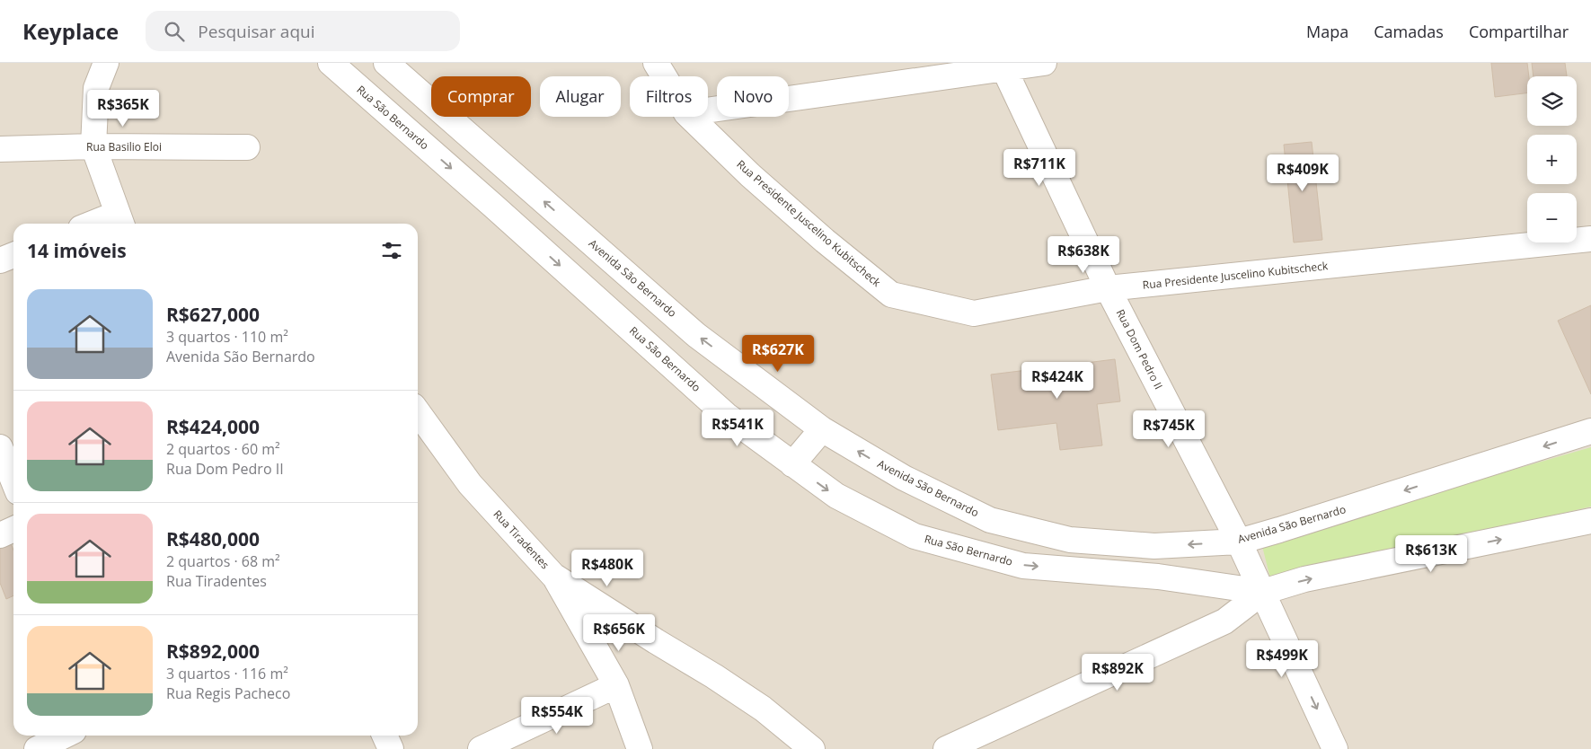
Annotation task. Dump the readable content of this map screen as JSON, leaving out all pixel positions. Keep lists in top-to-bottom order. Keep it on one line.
{"streets":{"street":["Rua São Bernardo","Rua Basilio Eloi","Rua Presidente Juscelino Kubitscheck","Avenida São Bernardo","Rua Dom Pedro II","Rua Tiradentes"]},"crossings":[["Rua São Bernardo","Rua Dom Pedro II"],["Rua Presidente Juscelino Kubitscheck","Rua Dom Pedro II"],["Avenida São Bernardo","Rua Dom Pedro II"]],"one_way":["Rua São Bernardo","Avenida São Bernardo"],"page":{"header":"Keyplace","search":"Pesquisar aqui","nav":["Mapa","Camadas","Compartilhar"],"map_buttons":["+","−"],"chip":["Comprar","Alugar","Filtros","Novo"],"price":["R$365K","R$711K","R$409K","R$638K","R$627K","R$424K","R$541K","R$745K","R$613K","R$480K","R$656K","R$499K","R$892K","R$554K"],"heading":"14 imóveis","list":[{"name":"R$627,000","note":"3 quartos · 110 m² · Avenida São Bernardo"},{"name":"R$424,000","note":"2 quartos · 60 m² · Rua Dom Pedro II"},{"name":"R$480,000","note":"2 quartos · 68 m² · Rua Tiradentes"},{"name":"R$892,000","note":"3 quartos · 116 m² · Rua Regis Pacheco"}]}}
